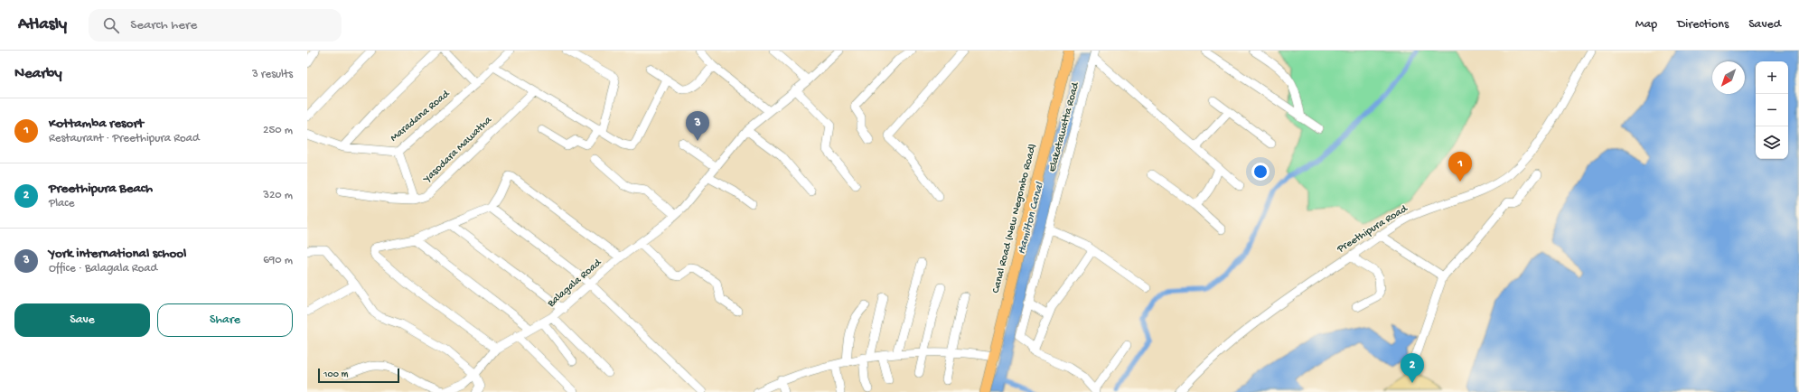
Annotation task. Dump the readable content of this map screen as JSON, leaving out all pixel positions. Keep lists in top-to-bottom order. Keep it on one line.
{"streets":{"main road":["Canal Road (New Negombo Road)"],"street":["Maradana Road","Elakatawatta Road","Yasodara Mawatha","Preethipura Road","Balagala Road"]},"crossings":[["Maradana Road","Yasodara Mawatha"]],"water":["Hamilton Canal"],"scale_bar":"100 m","north":"bottom left","page":{"header":"Atlasly","search":"Search here","nav":["Map","Directions","Saved"],"heading":["Nearby","3 results"],"map_buttons":["+","−"],"list":[{"mark":"1","name":"Kottamba resort","note":"Restaurant · Preethipura Road","value":"250 m"},{"mark":"2","name":"Preethipura Beach","note":"Place","value":"320 m"},{"mark":"3","name":"York international school","note":"Office · Balagala Road","value":"690 m"}],"pins":["3","1","2"],"buttons":["Save","Share"],"scale":"100 m"}}
